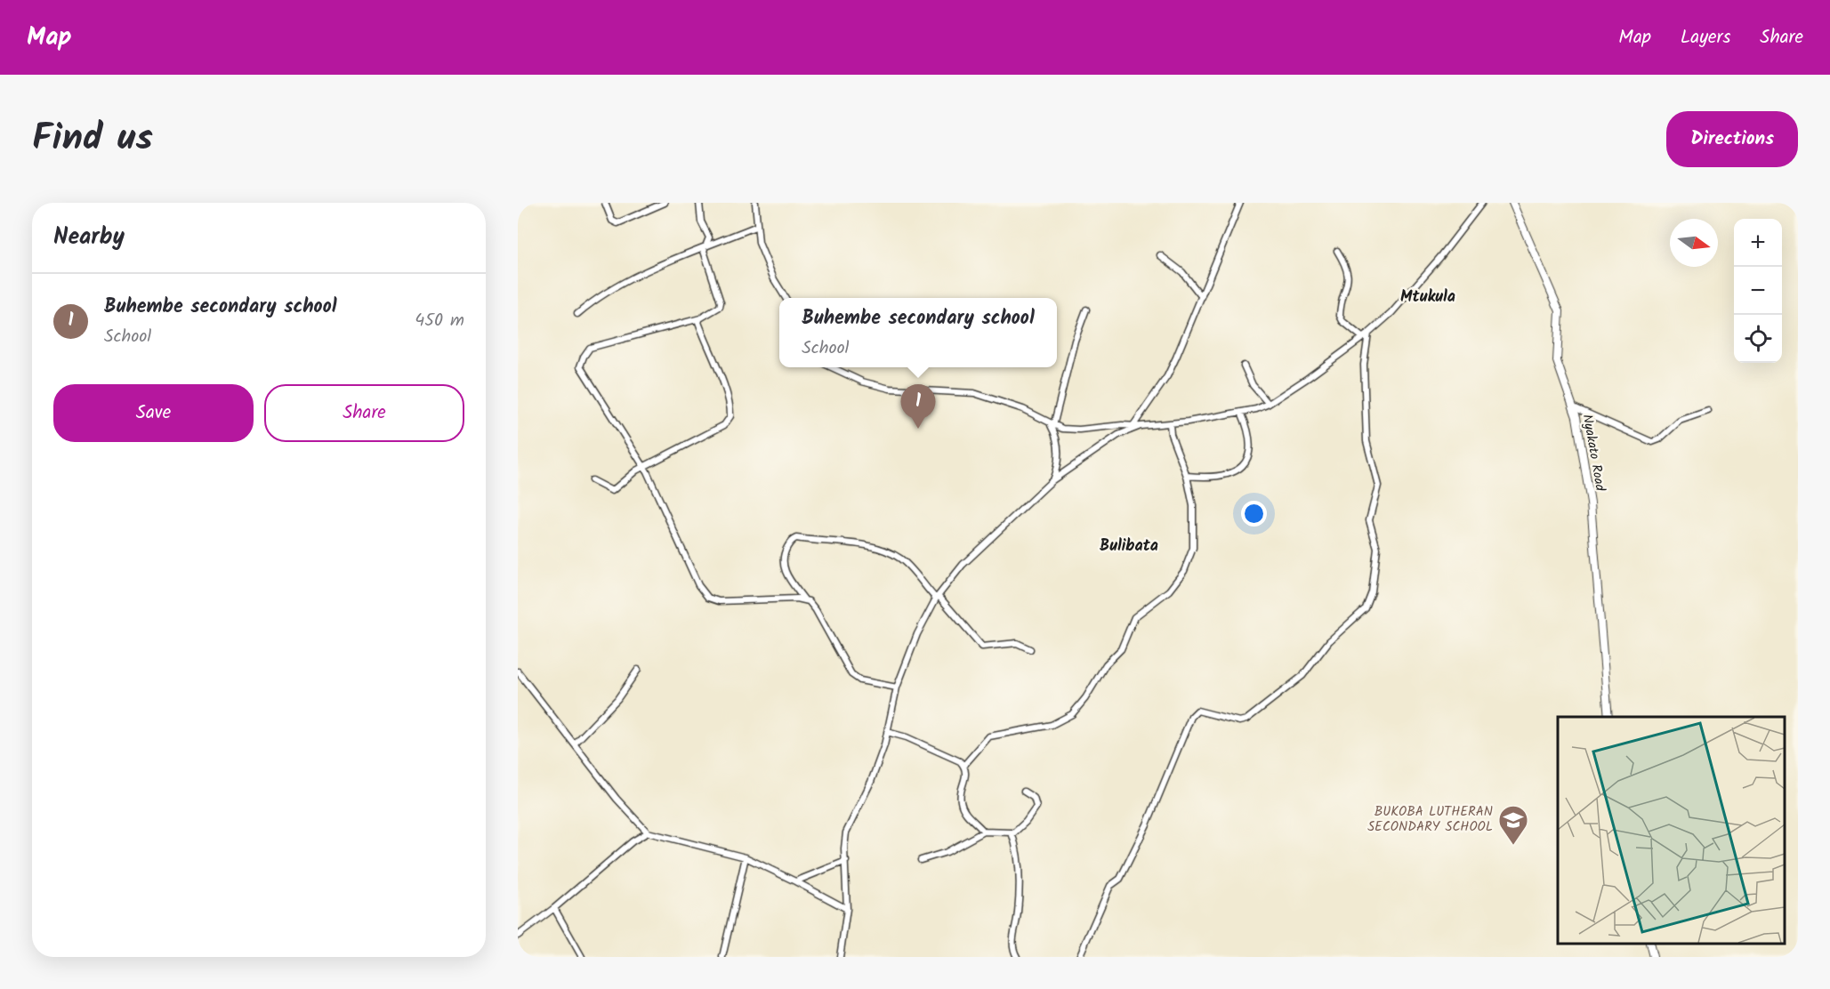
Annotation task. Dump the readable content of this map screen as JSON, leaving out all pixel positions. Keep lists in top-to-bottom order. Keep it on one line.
{"streets":{"street":["Nyakato Road"]},"districts":["Mtukula","Bulibata"],"places":{"school or university":["BUKOBA LUTHERAN SECONDARY SCHOOL"]},"north":"right","page":{"header":"Map","nav":["Map","Layers","Share"],"title":"Find us","buttons":["Directions",["Save","Share"]],"heading":"Nearby","map_buttons":["+","−"],"list":[{"mark":"1","name":"Buhembe secondary school","note":"School","value":"450 m"}],"popup":["Buhembe secondary school","School"],"pins":"1"}}
